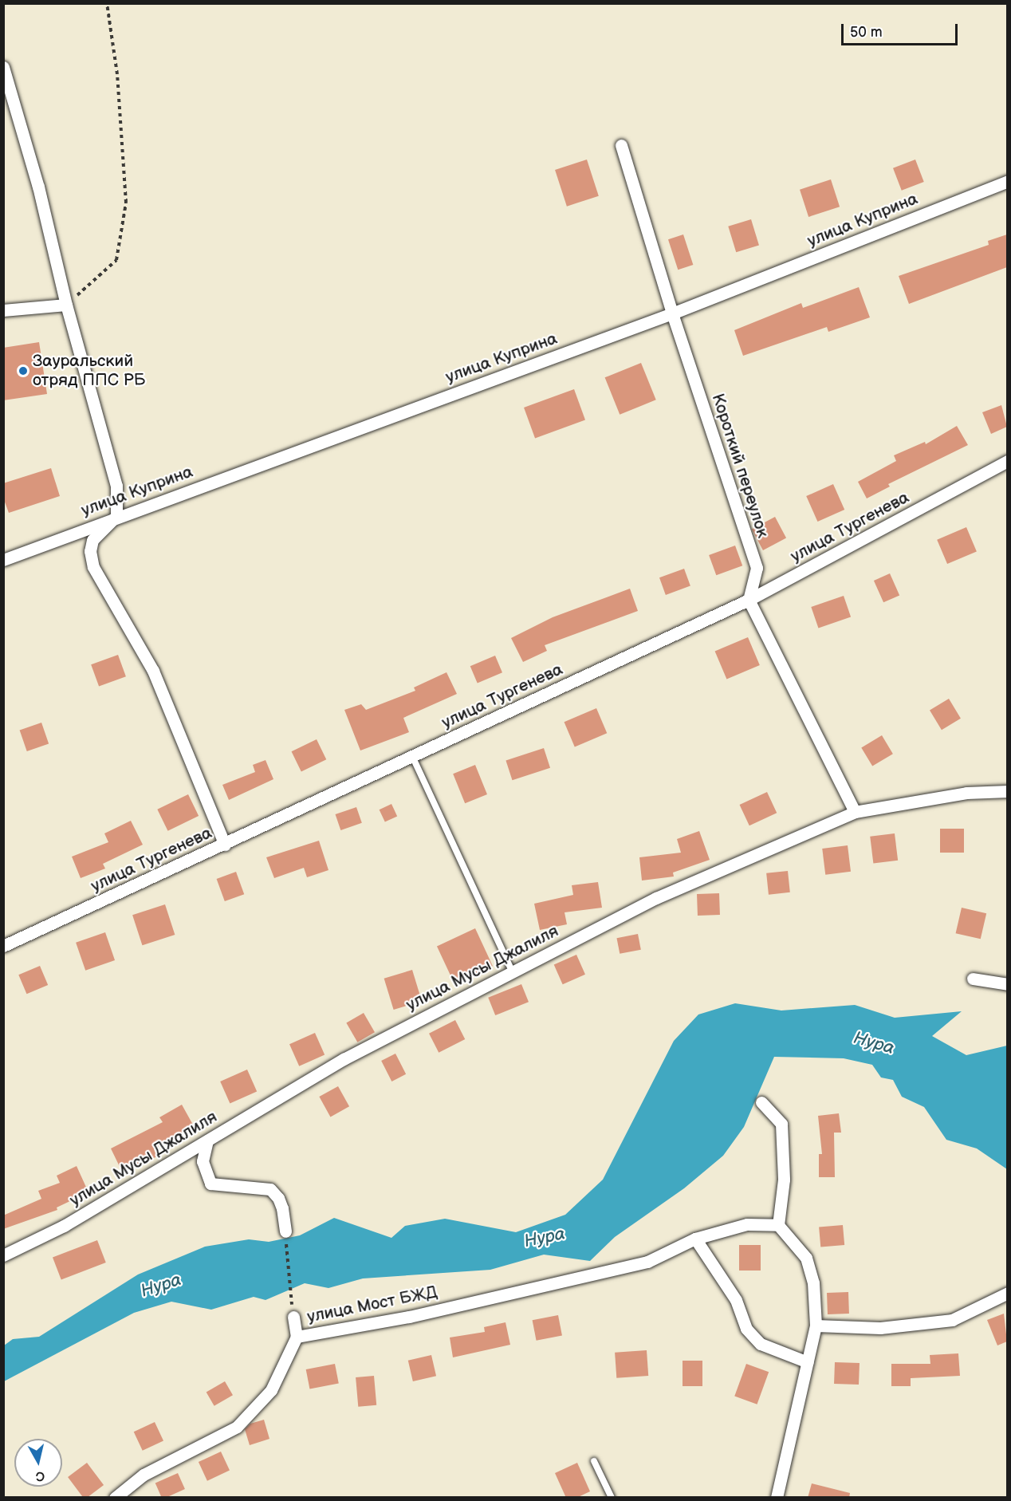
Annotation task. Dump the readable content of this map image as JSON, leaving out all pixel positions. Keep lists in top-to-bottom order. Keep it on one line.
{"streets":{"street":["улица Куприна","Короткий переулок","улица Тургенева","улица Мусы Джалиля","улица Мост БЖД"]},"crossings":[["улица Куприна","Короткий переулок"],["Короткий переулок","улица Тургенева"]],"water":["Нура"],"places":["Зауральский отряд ППС РБ"],"scale_bar":"50 m","north":"bottom"}
